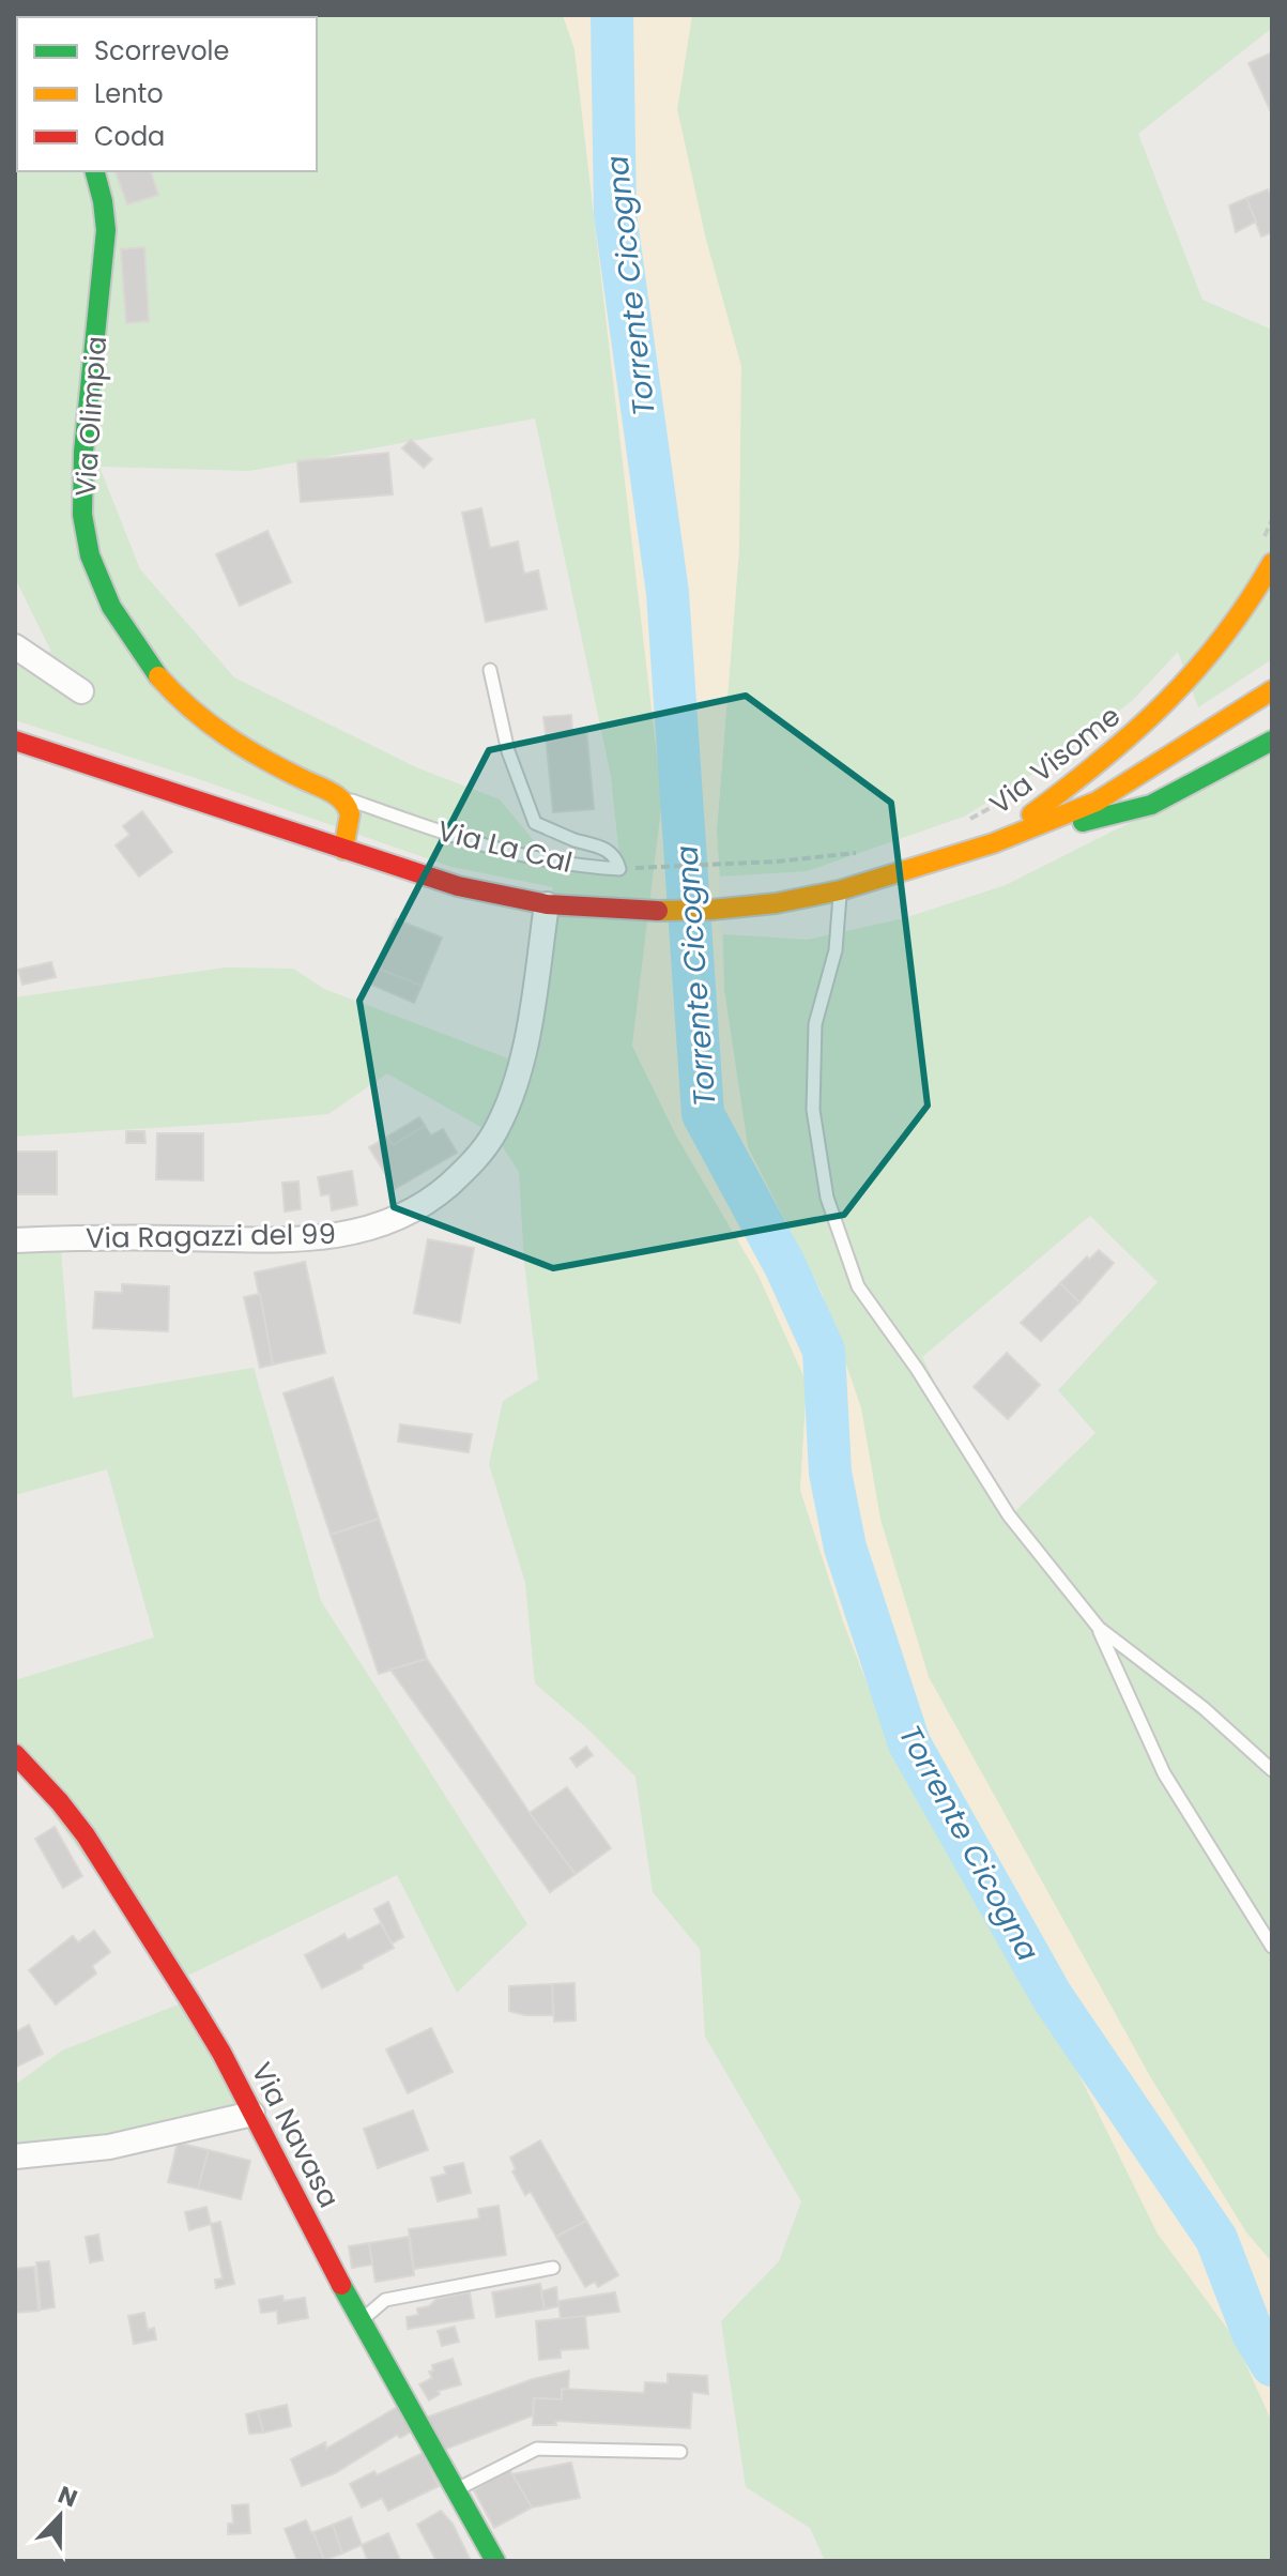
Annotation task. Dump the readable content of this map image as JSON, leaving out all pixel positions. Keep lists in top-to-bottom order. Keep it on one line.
{"streets":{"street":["Via Olimpia","Via Visome","Via Ragazzi del 99","Via Navasa"],"lane":["Via La Cal"]},"crossings":[["Via Olimpia","Via La Cal"]],"water":["Torrente Cicogna"],"legend":["Scorrevole","Lento","Coda"],"north":"top"}
